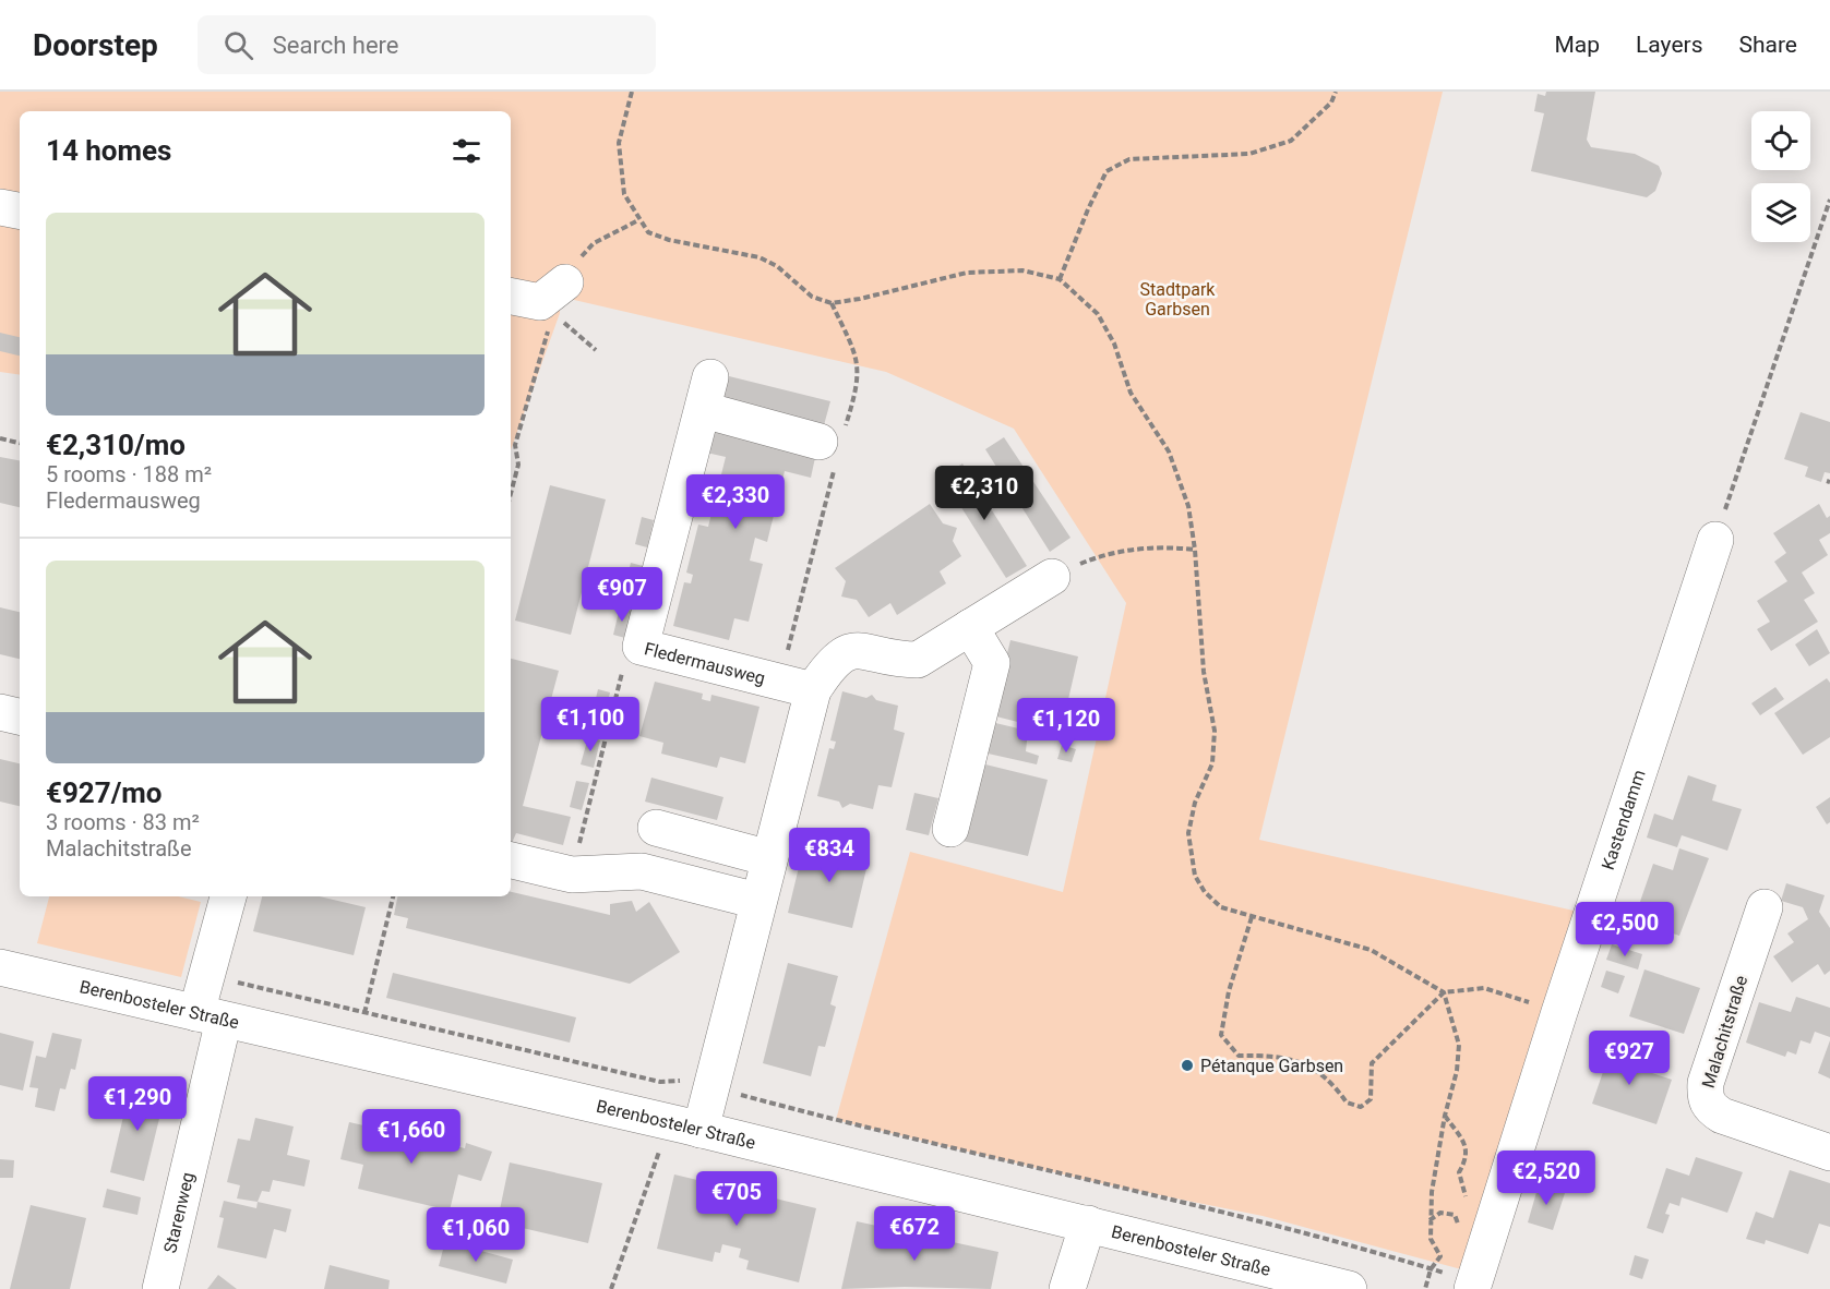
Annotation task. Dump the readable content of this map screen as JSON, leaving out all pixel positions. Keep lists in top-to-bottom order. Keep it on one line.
{"streets":{"street":["Fledermausweg","Kastendamm","Berenbosteler Straße","Malachitstraße","Starenweg"]},"crossings":[["Berenbosteler Straße","Starenweg"]],"parks":["Stadtpark Garbsen"],"places":["Pétanque Garbsen"],"page":{"header":"Doorstep","search":"Search here","nav":["Map","Layers","Share"],"heading":"14 homes","list":[{"name":"€2,310/mo","note":"5 rooms · 188 m² · Fledermausweg"},{"name":"€927/mo","note":"3 rooms · 83 m² · Malachitstraße"}],"price":["€2,310","€2,330","€907","€1,100","€1,120","€834","€2,500","€927","€1,290","€1,660","€2,520","€705","€672","€1,060"]}}
